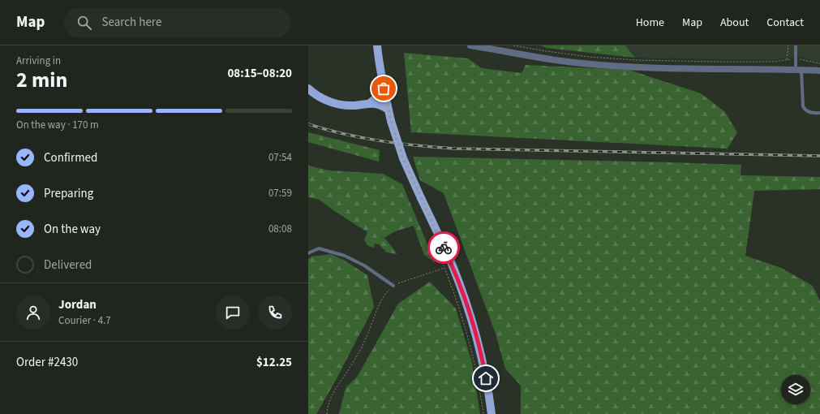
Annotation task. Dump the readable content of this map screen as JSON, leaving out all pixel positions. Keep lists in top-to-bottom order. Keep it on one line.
{"page":{"header":"Map","search":"Search here","nav":["Home","Map","About","Contact"],"heading":["2 min","Arriving in","08:15–08:20"],"panel":["Jordan","Courier · 4.7","Order #2430","$12.25"],"bar":"On the way · 170 m","list":[["Confirmed","07:54"],["Preparing","07:59"],["On the way","08:08"],"Delivered"]}}
